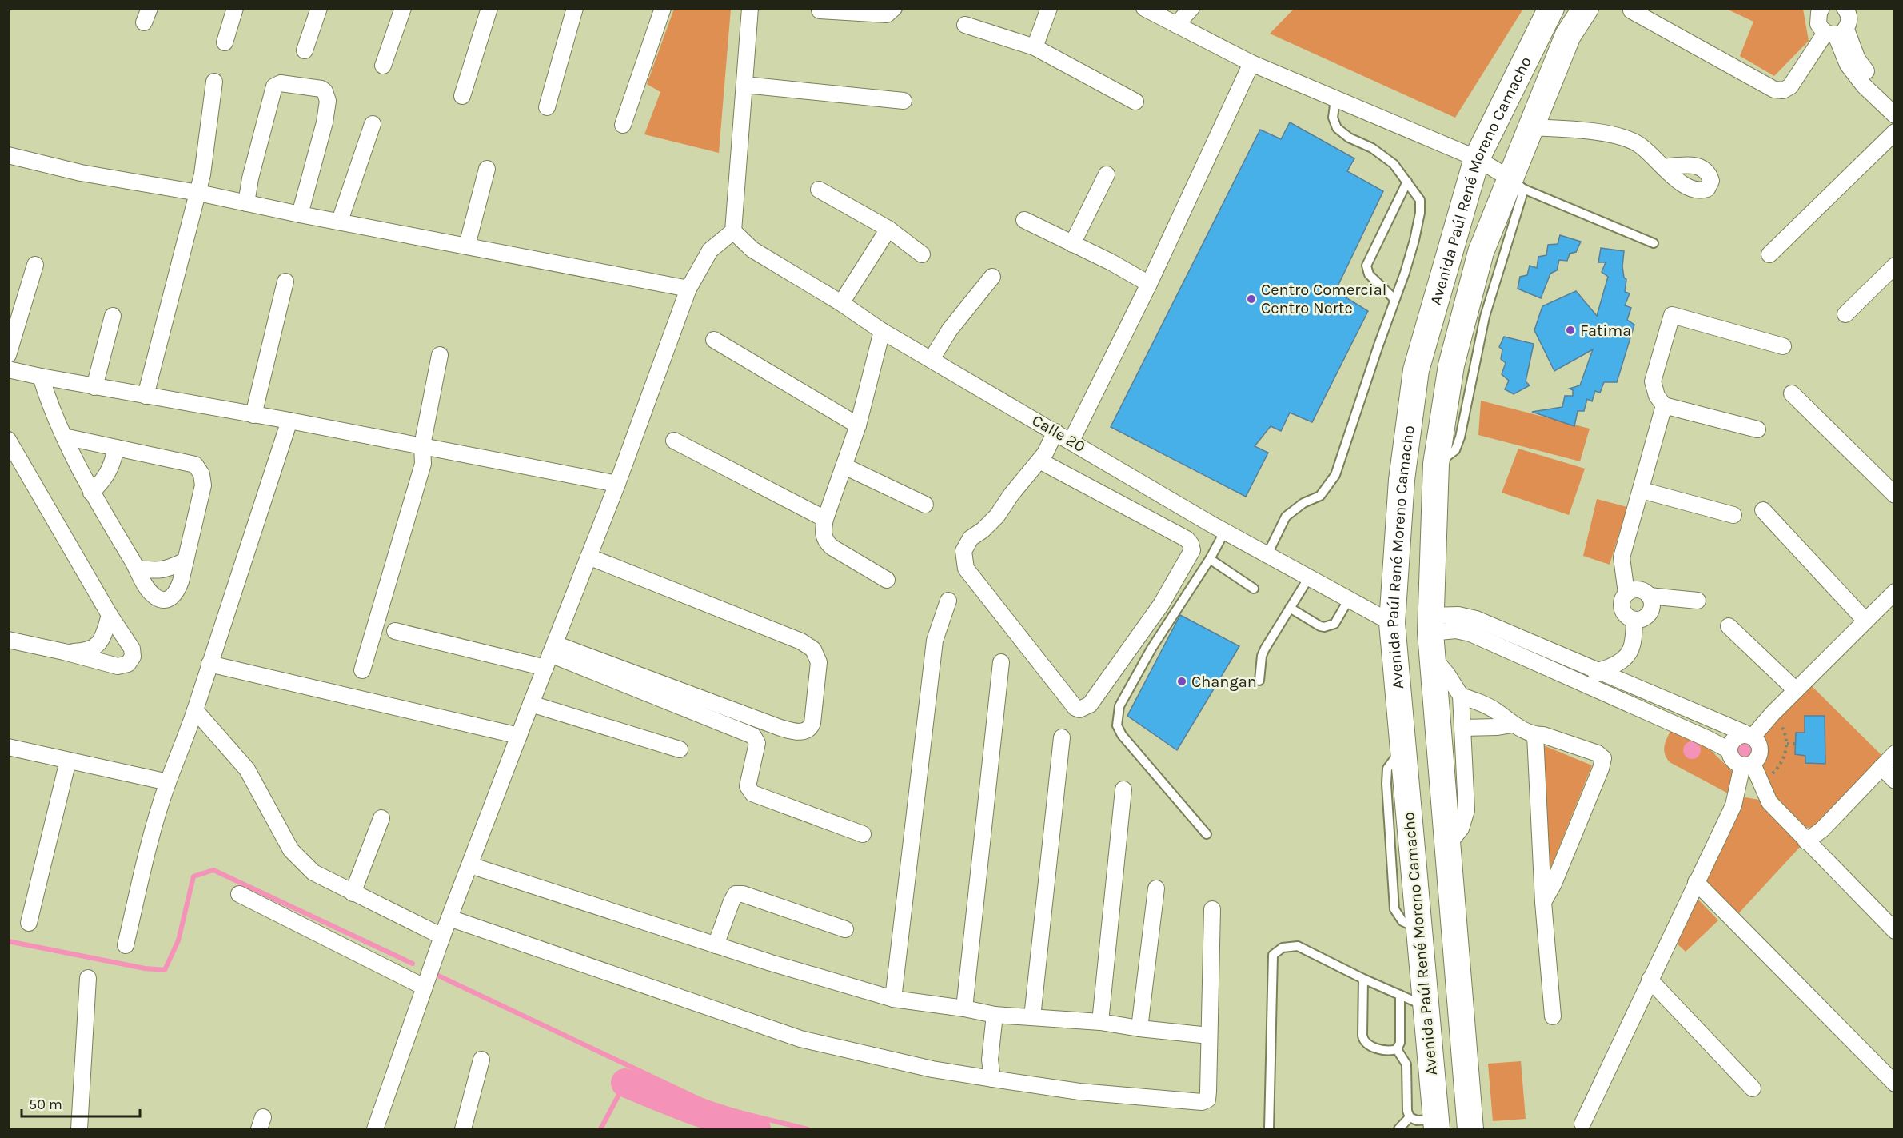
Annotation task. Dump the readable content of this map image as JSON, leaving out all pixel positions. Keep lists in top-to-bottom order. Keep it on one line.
{"streets":{"main road":["Avenida Paúl René Moreno Camacho"],"street":["Calle 20"]},"crossings":[["Avenida Paúl René Moreno Camacho","Calle 20"]],"places":["Centro Comercial Centro Norte","Fatima","Changan"],"scale_bar":"50 m"}
